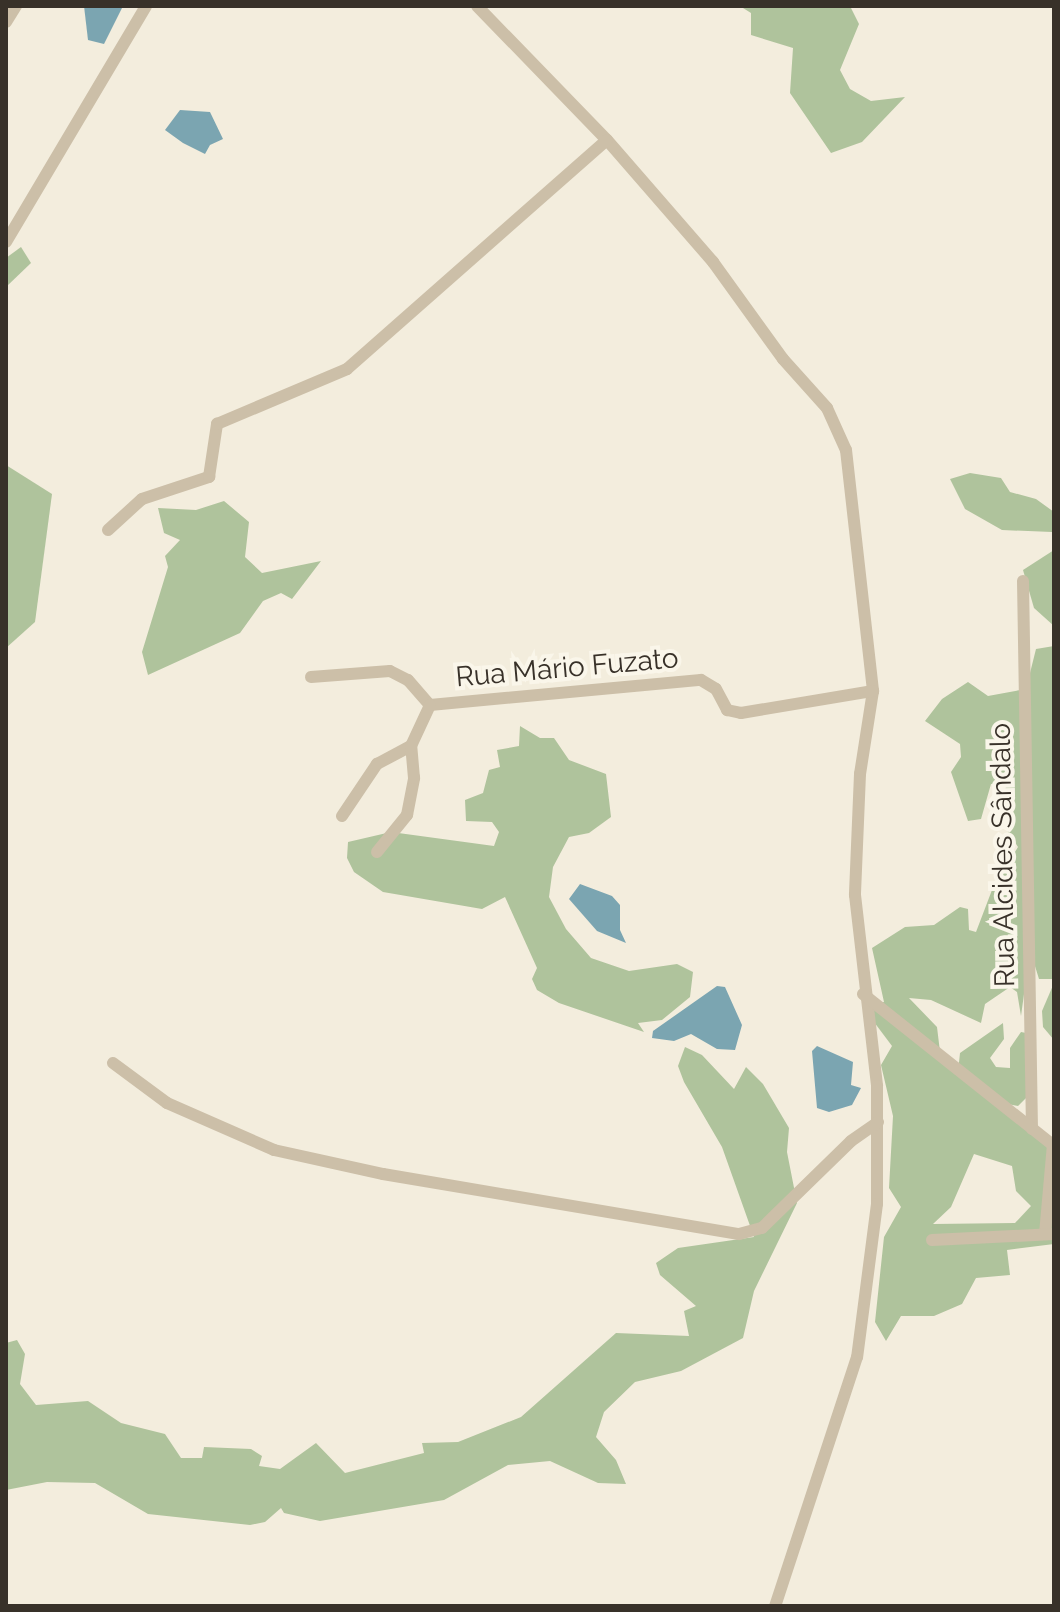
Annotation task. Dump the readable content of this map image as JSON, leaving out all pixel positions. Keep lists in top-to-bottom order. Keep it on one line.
{"streets":{"street":["Rua Mário Fuzato","Rua Alcides Sândalo"]}}
